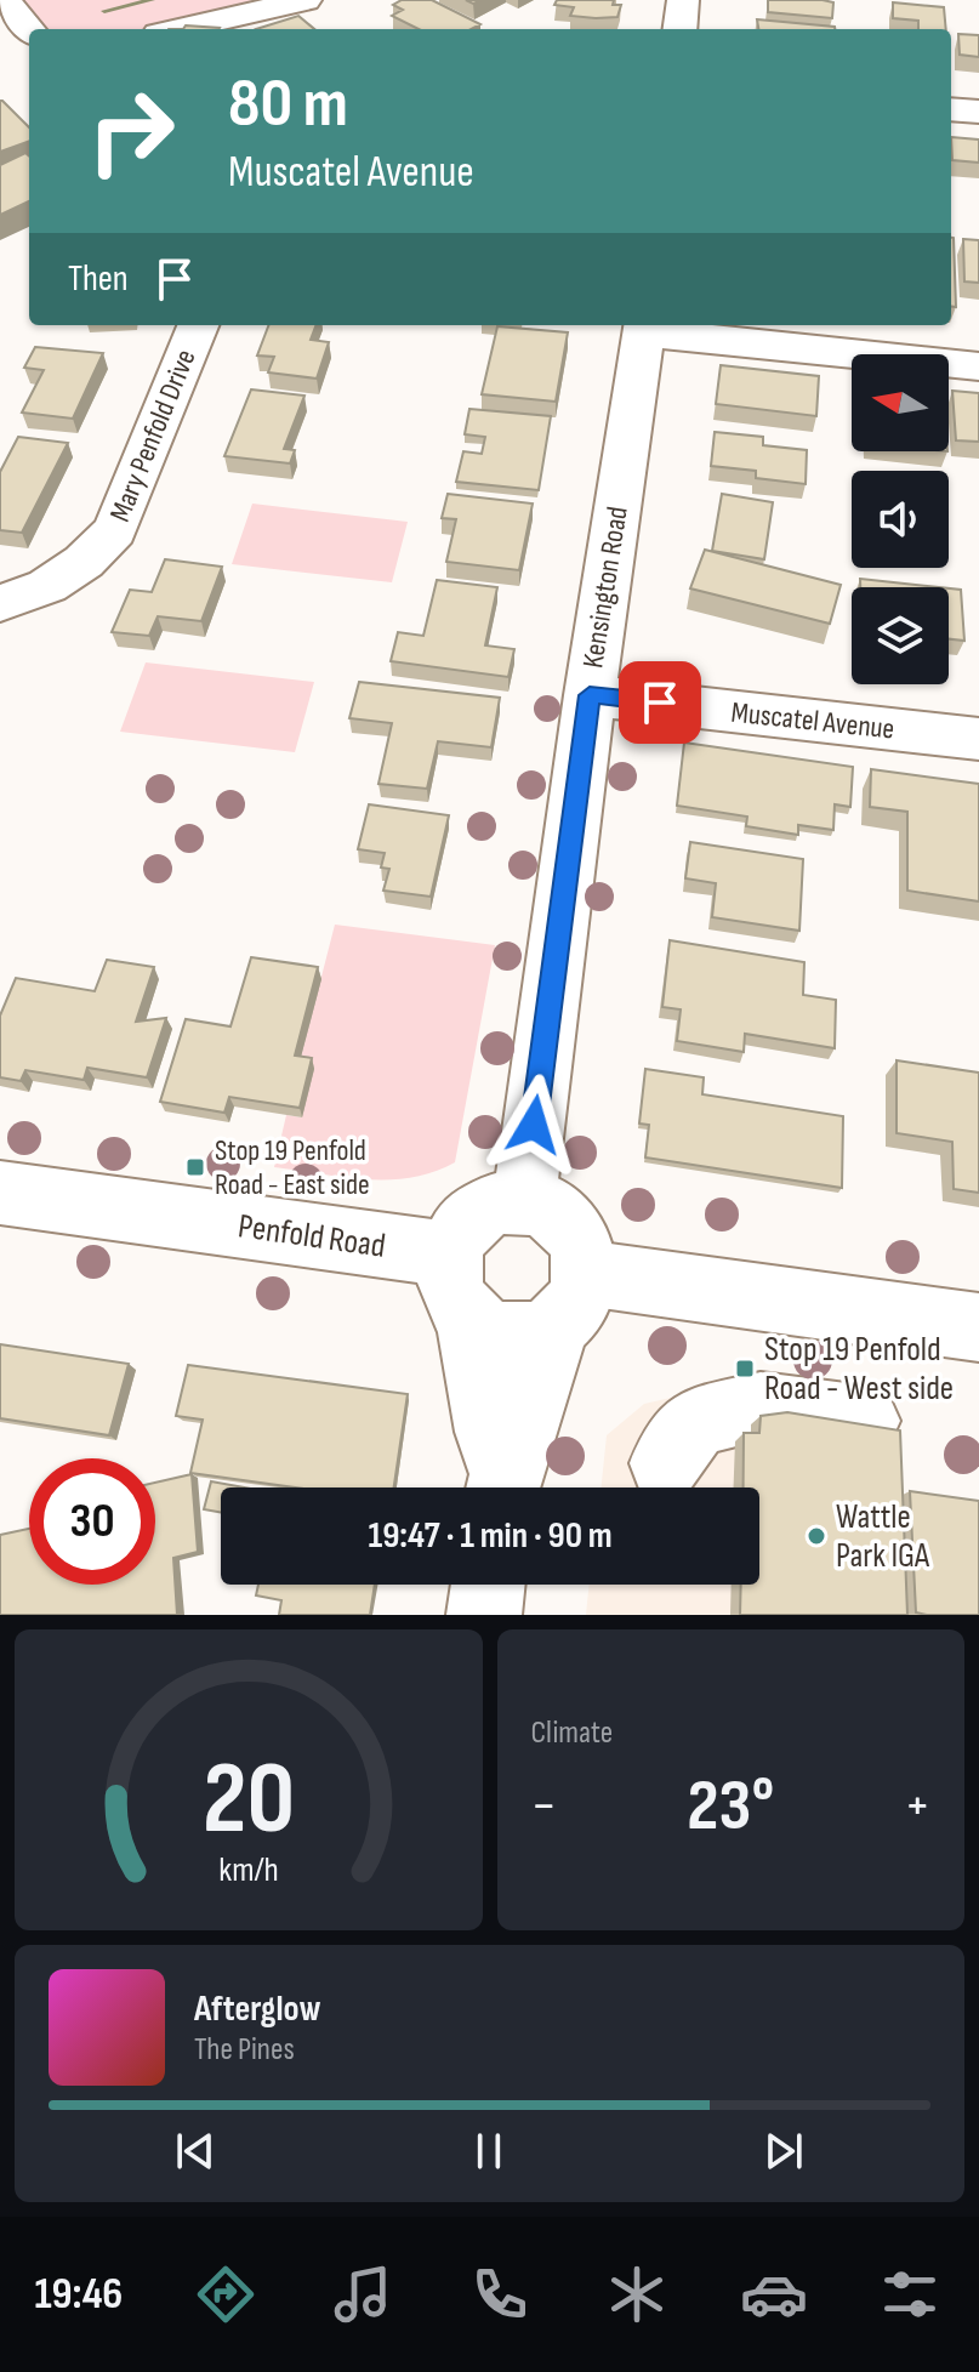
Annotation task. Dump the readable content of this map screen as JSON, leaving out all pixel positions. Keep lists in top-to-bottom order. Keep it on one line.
{"streets":{"street":["Mary Penfold Drive","Kensington Road","Muscatel Avenue","Penfold Road"]},"crossings":[["Kensington Road","Muscatel Avenue"],["Kensington Road","Penfold Road"]],"places":{"transit":["Stop 19 Penfold Road - East side","Stop 19 Penfold Road - West side"],"other":["Wattle Park IGA"]},"north":"left","page":{"turn":["80 m","Muscatel Avenue"],"then":"Then","limit":"30","trip":"19:47 · 1 min · 90 m","tile":"Climate","heat":["−","23°","+"],"song":["Afterglow","The Pines"],"tabs":"19:46","gauge":["20","km/h"]}}
